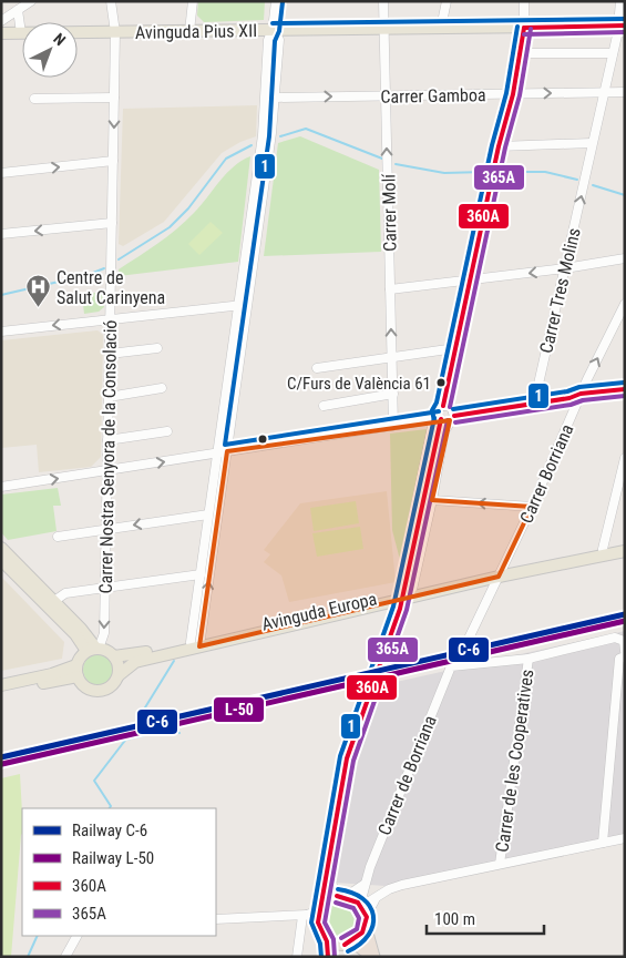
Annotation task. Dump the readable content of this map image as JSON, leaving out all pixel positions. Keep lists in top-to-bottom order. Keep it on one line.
{"streets":{"main road":["Avinguda Pius XII","Avinguda Europa"],"street":["Carrer Gamboa","Carrer Molí","Carrer Tres Molins","Carrer Nostra Senyora de la Consolació","Carrer Borriana","Carrer de les Cooperatives","Carrer de Borriana"]},"crossings":[["Avinguda Pius XII","Carrer Molí"],["Avinguda Pius XII","Carrer Tres Molins"],["Avinguda Pius XII","Carrer Nostra Senyora de la Consolació"],["Carrer Gamboa","Carrer Molí"],["Carrer Gamboa","Carrer Tres Molins"],["Carrer Nostra Senyora de la Consolació","Avinguda Europa"],["Carrer Borriana","Avinguda Europa"],["Carrer de les Cooperatives","Carrer de Borriana"]],"one_way":["Carrer Molí"],"places":{"hospital":["Centre de Salut Carinyena"],"other":["C/Furs de València 61"]},"lines":["transit line 1","transit line 360A","transit line 365A","rail line C-6","rail line L-50"],"legend":["Railway C-6","Railway L-50","360A","365A"],"scale_bar":"100 m","north":"top right"}
